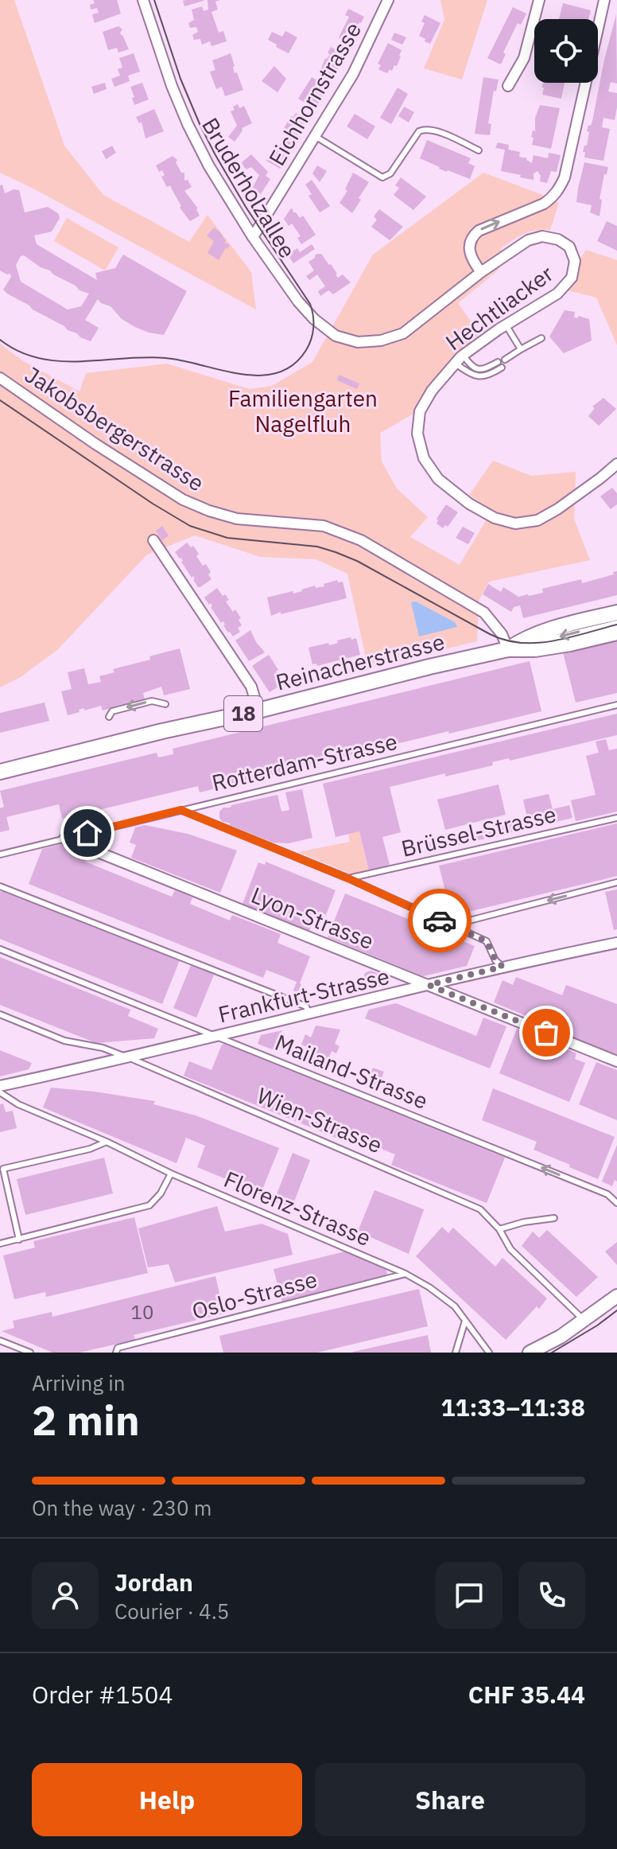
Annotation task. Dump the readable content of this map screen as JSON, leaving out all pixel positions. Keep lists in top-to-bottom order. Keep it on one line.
{"streets":{"main road":["Reinacherstrasse","18"],"street":["Eichhornstrasse","Bruderholzallee","Hechtliacker","Jakobsbergerstrasse","Lyon-Strasse","Frankfurt-Strasse"],"lane":["Rotterdam-Strasse","Brüssel-Strasse","Mailand-Strasse","Wien-Strasse","Florenz-Strasse","Oslo-Strasse"]},"crossings":[["Eichhornstrasse","Bruderholzallee"],["Bruderholzallee","Hechtliacker"],["Jakobsbergerstrasse","Reinacherstrasse"],["Rotterdam-Strasse","Lyon-Strasse"],["Lyon-Strasse","Frankfurt-Strasse"],["Frankfurt-Strasse","Mailand-Strasse"],["Frankfurt-Strasse","Wien-Strasse"],["Florenz-Strasse","Oslo-Strasse"]],"one_way":["Mailand-Strasse"],"parks":["Familiengarten Nagelfluh"],"house_numbers":["10"],"page":{"heading":["2 min","Arriving in","11:33–11:38"],"panel":["Jordan","Courier · 4.5","Order #1504","CHF 35.44"],"bar":"On the way · 230 m","buttons":["Help","Share"]}}
